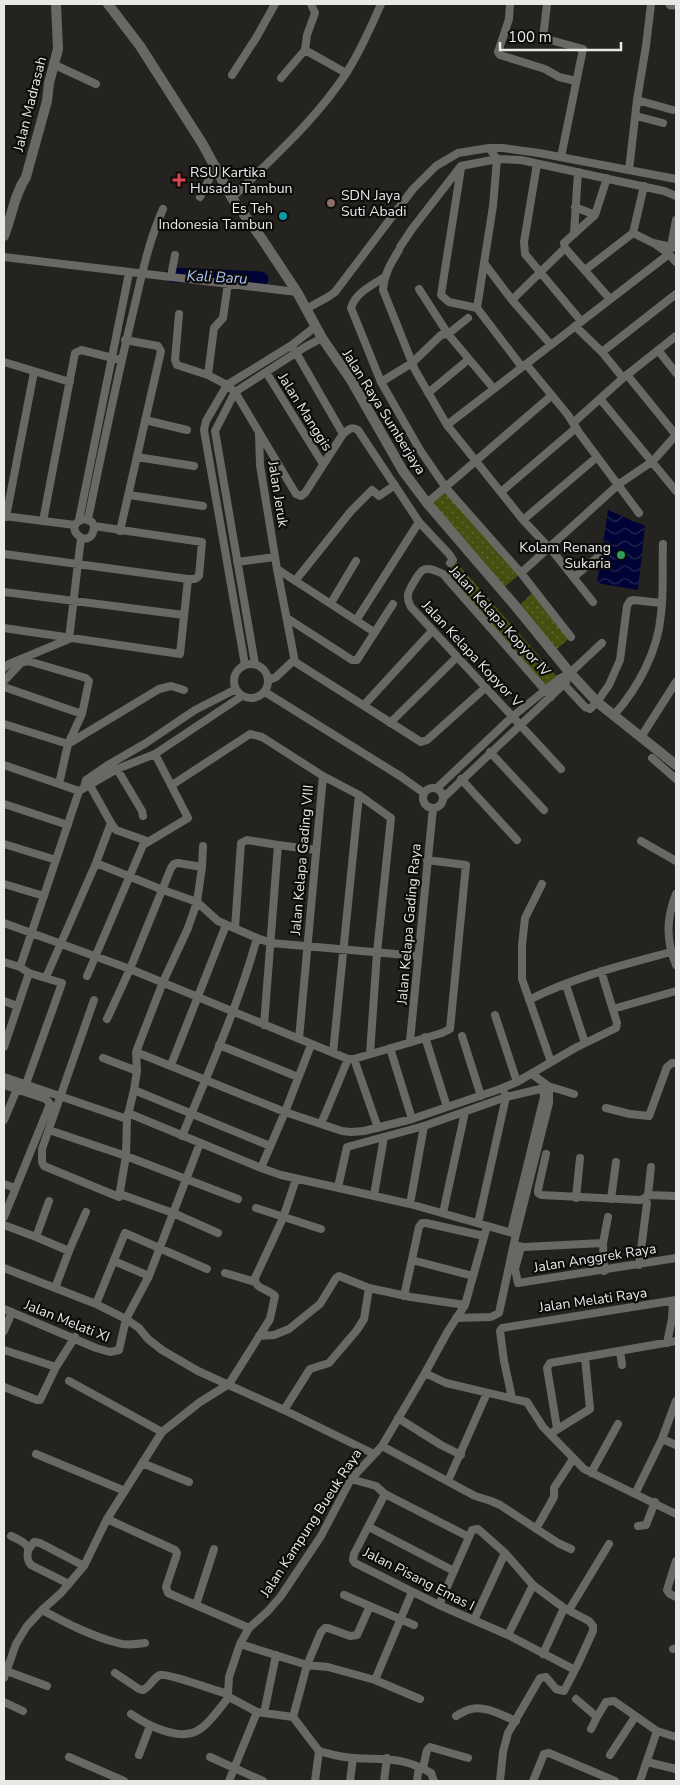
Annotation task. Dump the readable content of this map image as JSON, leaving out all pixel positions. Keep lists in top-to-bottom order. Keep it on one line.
{"streets":{"street":["Jalan Madrasah","Jalan Manggis","Jalan Raya Sumberjaya","Jalan Jeruk","Jalan Kelapa Kopyor IV","Jalan Kelapa Kopyor V","Jalan Kelapa Gading VIII","Jalan Kelapa Gading Raya","Jalan Anggrek Raya","Jalan Melati Raya","Jalan Melati XI","Jalan Kampung Bueuk Raya","Jalan Pisang Emas I"]},"crossings":[["Jalan Kelapa Kopyor IV","Jalan Kelapa Kopyor V"],["Jalan Melati XI","Jalan Kampung Bueuk Raya"]],"water":["Kali Baru"],"places":{"health":["RSU Kartika Husada Tambun"],"other":["SDN Jaya Suti Abadi","Es Teh Indonesia Tambun","Kolam Renang Sukaria"]},"scale_bar":"100 m"}
